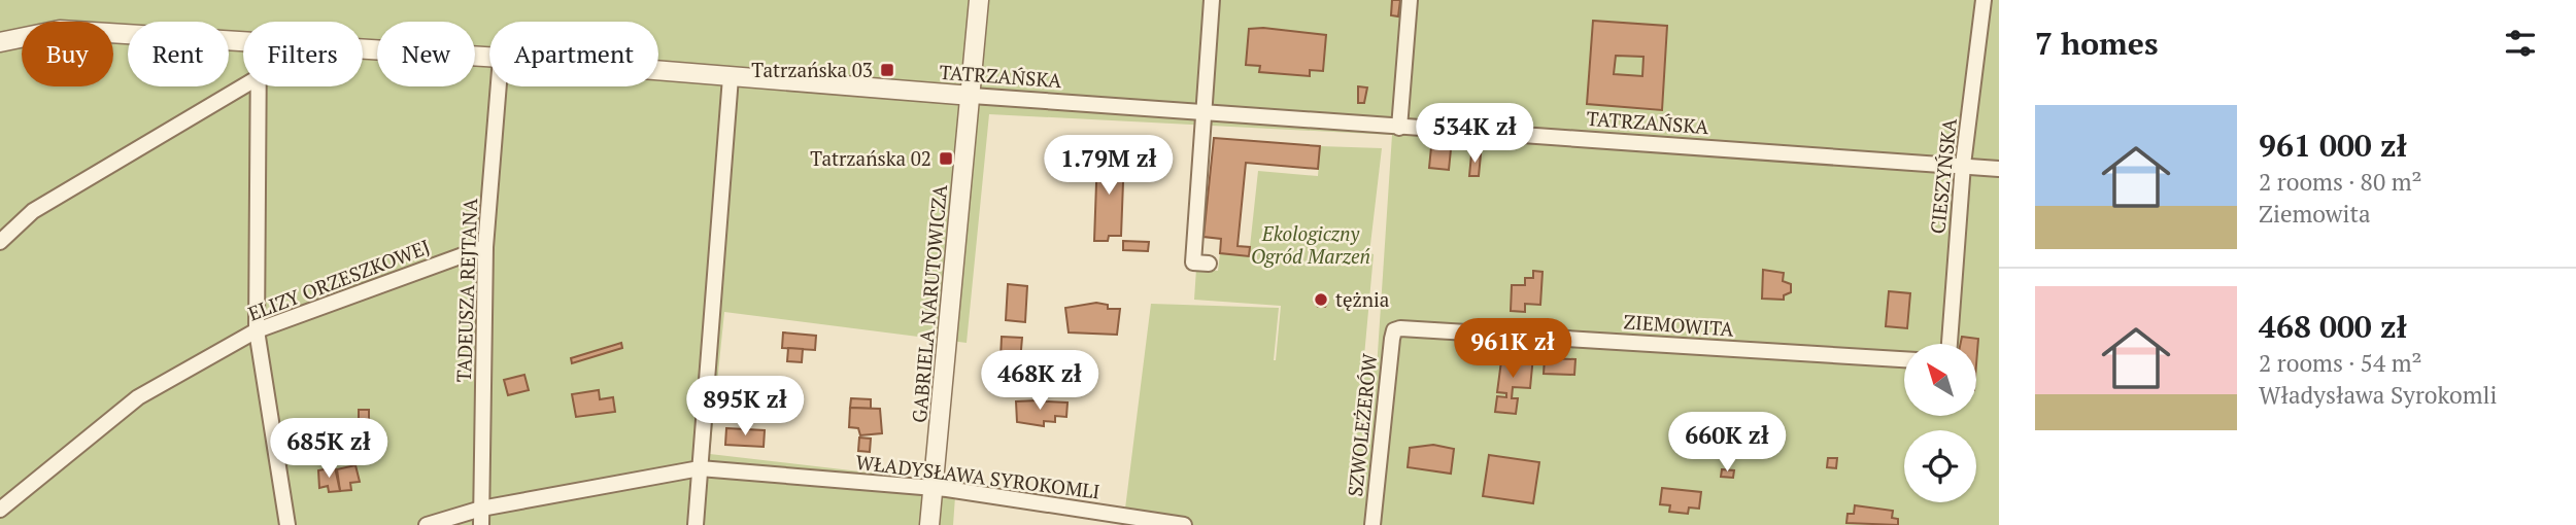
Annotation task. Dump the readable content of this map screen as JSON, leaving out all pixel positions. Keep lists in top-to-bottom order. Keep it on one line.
{"streets":{"street":["TATRZAŃSKA","CIESZYŃSKA","ELIZY ORZESZKOWEJ","TADEUSZA REJTANA","GABRIELA NARUTOWICZA","ZIEMOWITA","SZWOLEŻERÓW","WŁADYSŁAWA SYROKOMLI"]},"crossings":[["TATRZAŃSKA","CIESZYŃSKA"],["TATRZAŃSKA","GABRIELA NARUTOWICZA"],["ELIZY ORZESZKOWEJ","TADEUSZA REJTANA"],["TADEUSZA REJTANA","WŁADYSŁAWA SYROKOMLI"],["GABRIELA NARUTOWICZA","WŁADYSŁAWA SYROKOMLI"],["ZIEMOWITA","SZWOLEŻERÓW"]],"parks":["Ekologiczny Ogród Marzeń"],"places":{"transit":["Tatrzańska 03","Tatrzańska 02"],"other":["tężnia"]},"north":"top left","page":{"heading":"7 homes","chip":["Buy","Rent","Filters","New","Apartment"],"list":[{"name":"961 000 zł","note":"2 rooms · 80 m² · Ziemowita"},{"name":"468 000 zł","note":"2 rooms · 54 m² · Władysława Syrokomli"}],"price":["534K zł","1.79M zł","961K zł","468K zł","895K zł","660K zł","685K zł"]}}
